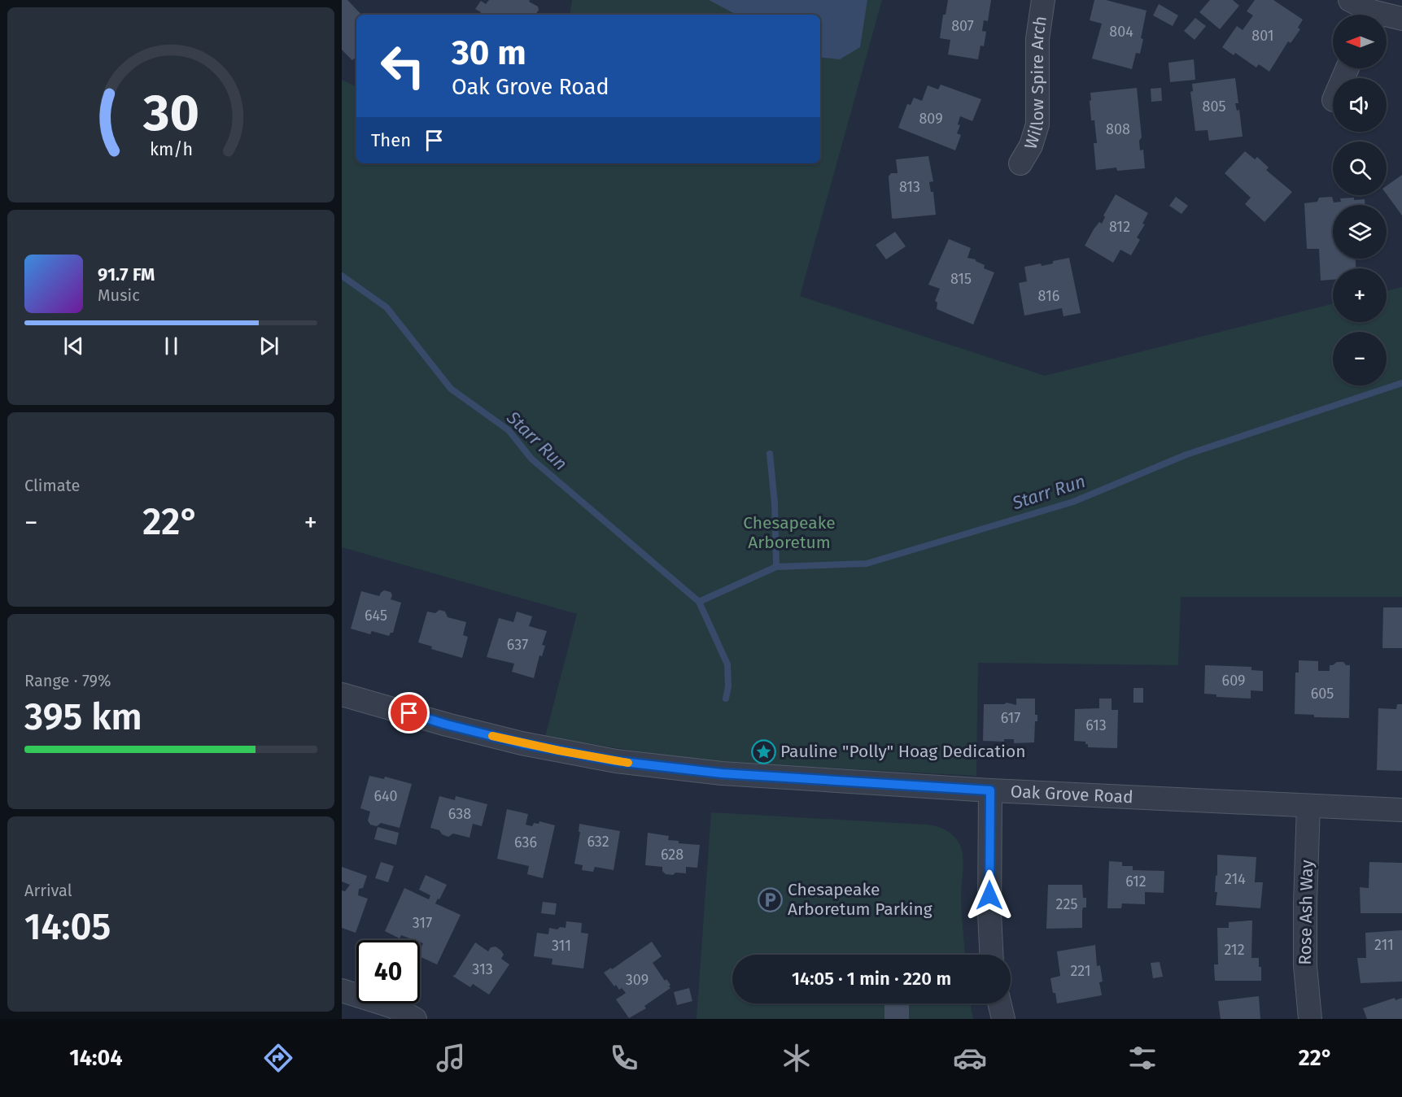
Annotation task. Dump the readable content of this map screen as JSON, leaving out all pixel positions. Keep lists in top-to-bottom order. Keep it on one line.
{"streets":{"street":["Willow Spire Arch","Oak Grove Road","Rose Ash Way"]},"crossings":[["Oak Grove Road","Rose Ash Way"]],"water":["Starr Run"],"parks":["Chesapeake Arboretum"],"places":{"place":["Pauline \"Polly\" Hoag Dedication"],"parking":["Chesapeake Arboretum Parking"]},"house_numbers":["807","804","801","805","809","808","813","812","815","816","645","637","609","605","617","613","640","638","632","636","628","214","612","225","317","211","311","212","313","221","309"],"north":"left","page":{"map_buttons":["+","−"],"turn":["30 m","Oak Grove Road"],"then":"Then","song":["91.7 FM","Music"],"tile":["Climate",["Range · 79%","395 km"],["Arrival","14:05"]],"heat":["−","22°","+"],"limit":"40","trip":"14:05 · 1 min · 220 m","tabs":["14:04","22°"],"gauge":["30","km/h"]}}
